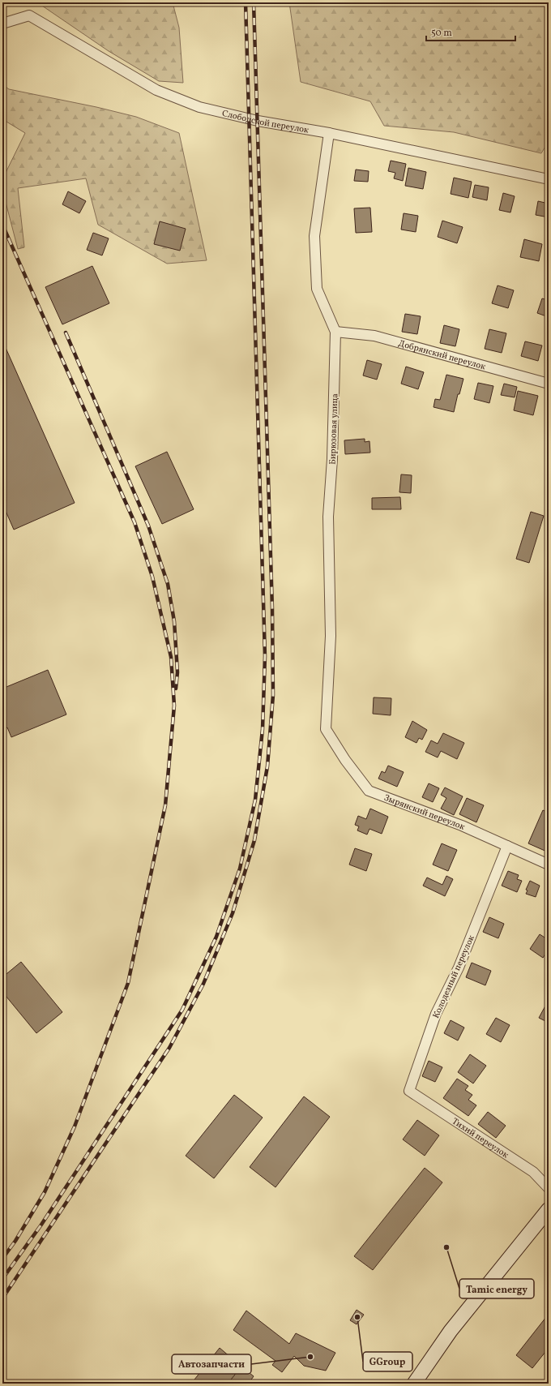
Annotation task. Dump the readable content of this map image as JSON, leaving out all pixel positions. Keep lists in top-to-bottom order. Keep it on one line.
{"streets":{"street":["Слободской переулок","Добрянский переулок","Бирюзовая улица","Зырянский переулок","Колодезный переулок","Тихий переулок"]},"crossings":[["Слободской переулок","Бирюзовая улица"],["Добрянский переулок","Бирюзовая улица"],["Бирюзовая улица","Зырянский переулок"],["Зырянский переулок","Колодезный переулок"],["Колодезный переулок","Тихий переулок"]],"places":["Tamic energy","GGroup","Автозапчасти"],"scale_bar":"50 m"}
